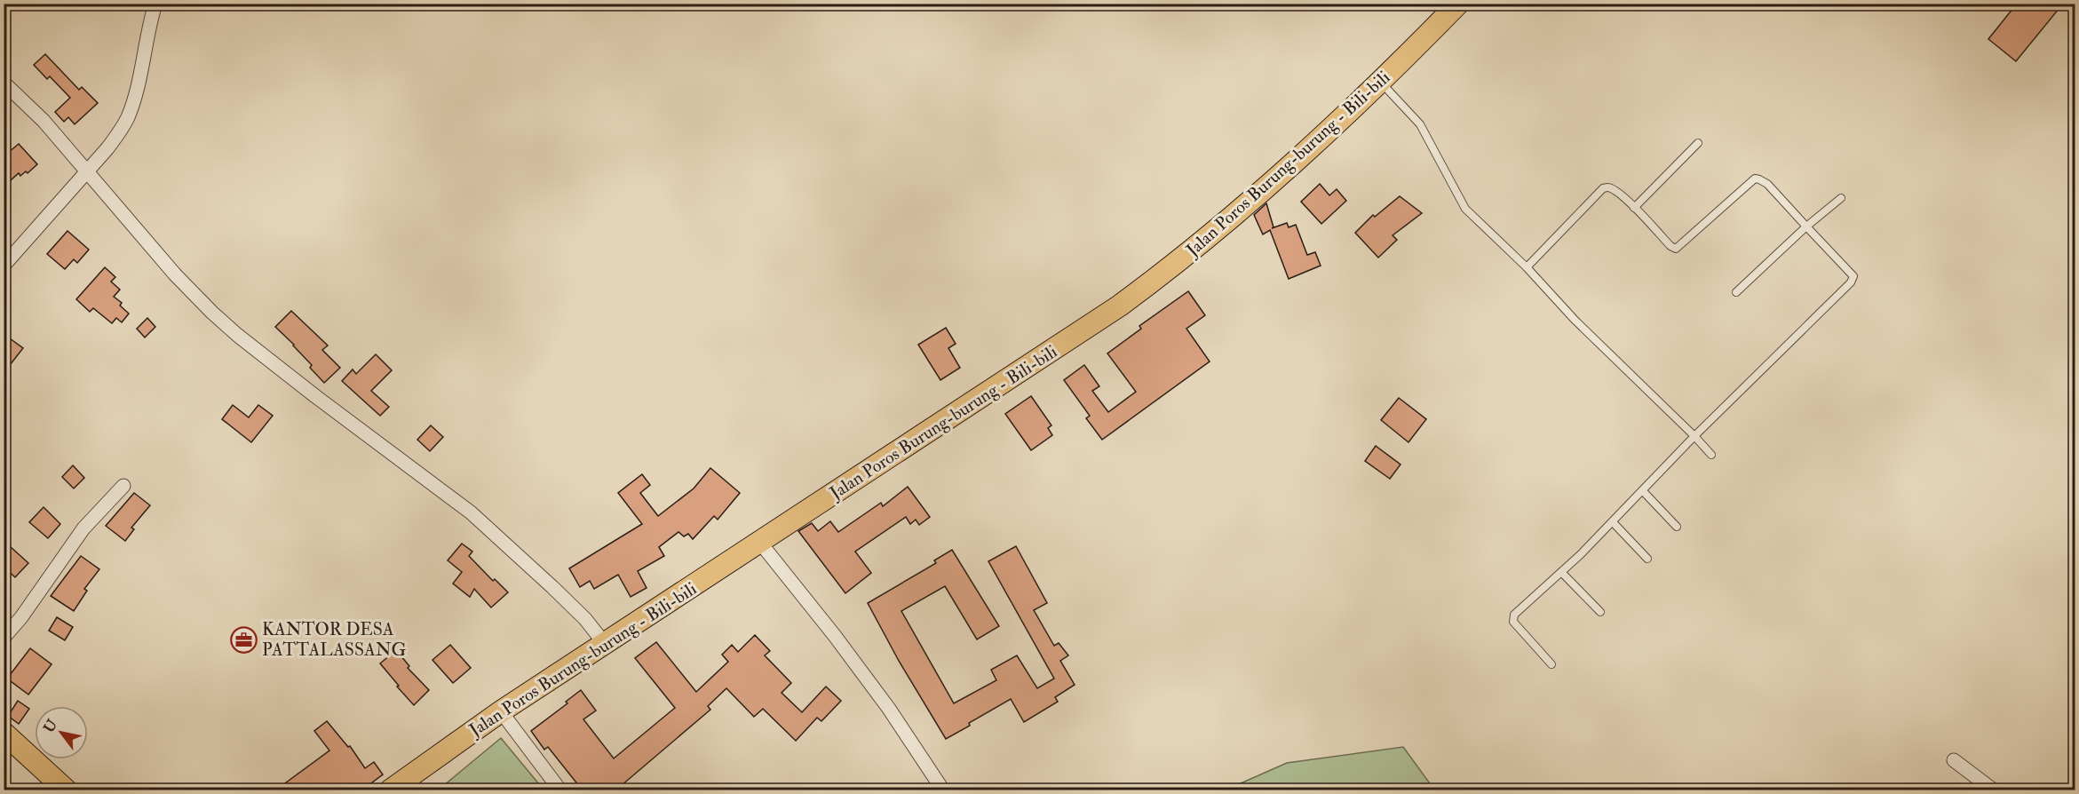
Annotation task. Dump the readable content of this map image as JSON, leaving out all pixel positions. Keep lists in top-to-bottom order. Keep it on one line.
{"streets":{"main road":["Jalan Poros Burung-burung - Bili-bili"]},"places":{"office":["KANTOR DESA PATTALASSANG"]},"north":"top left"}
